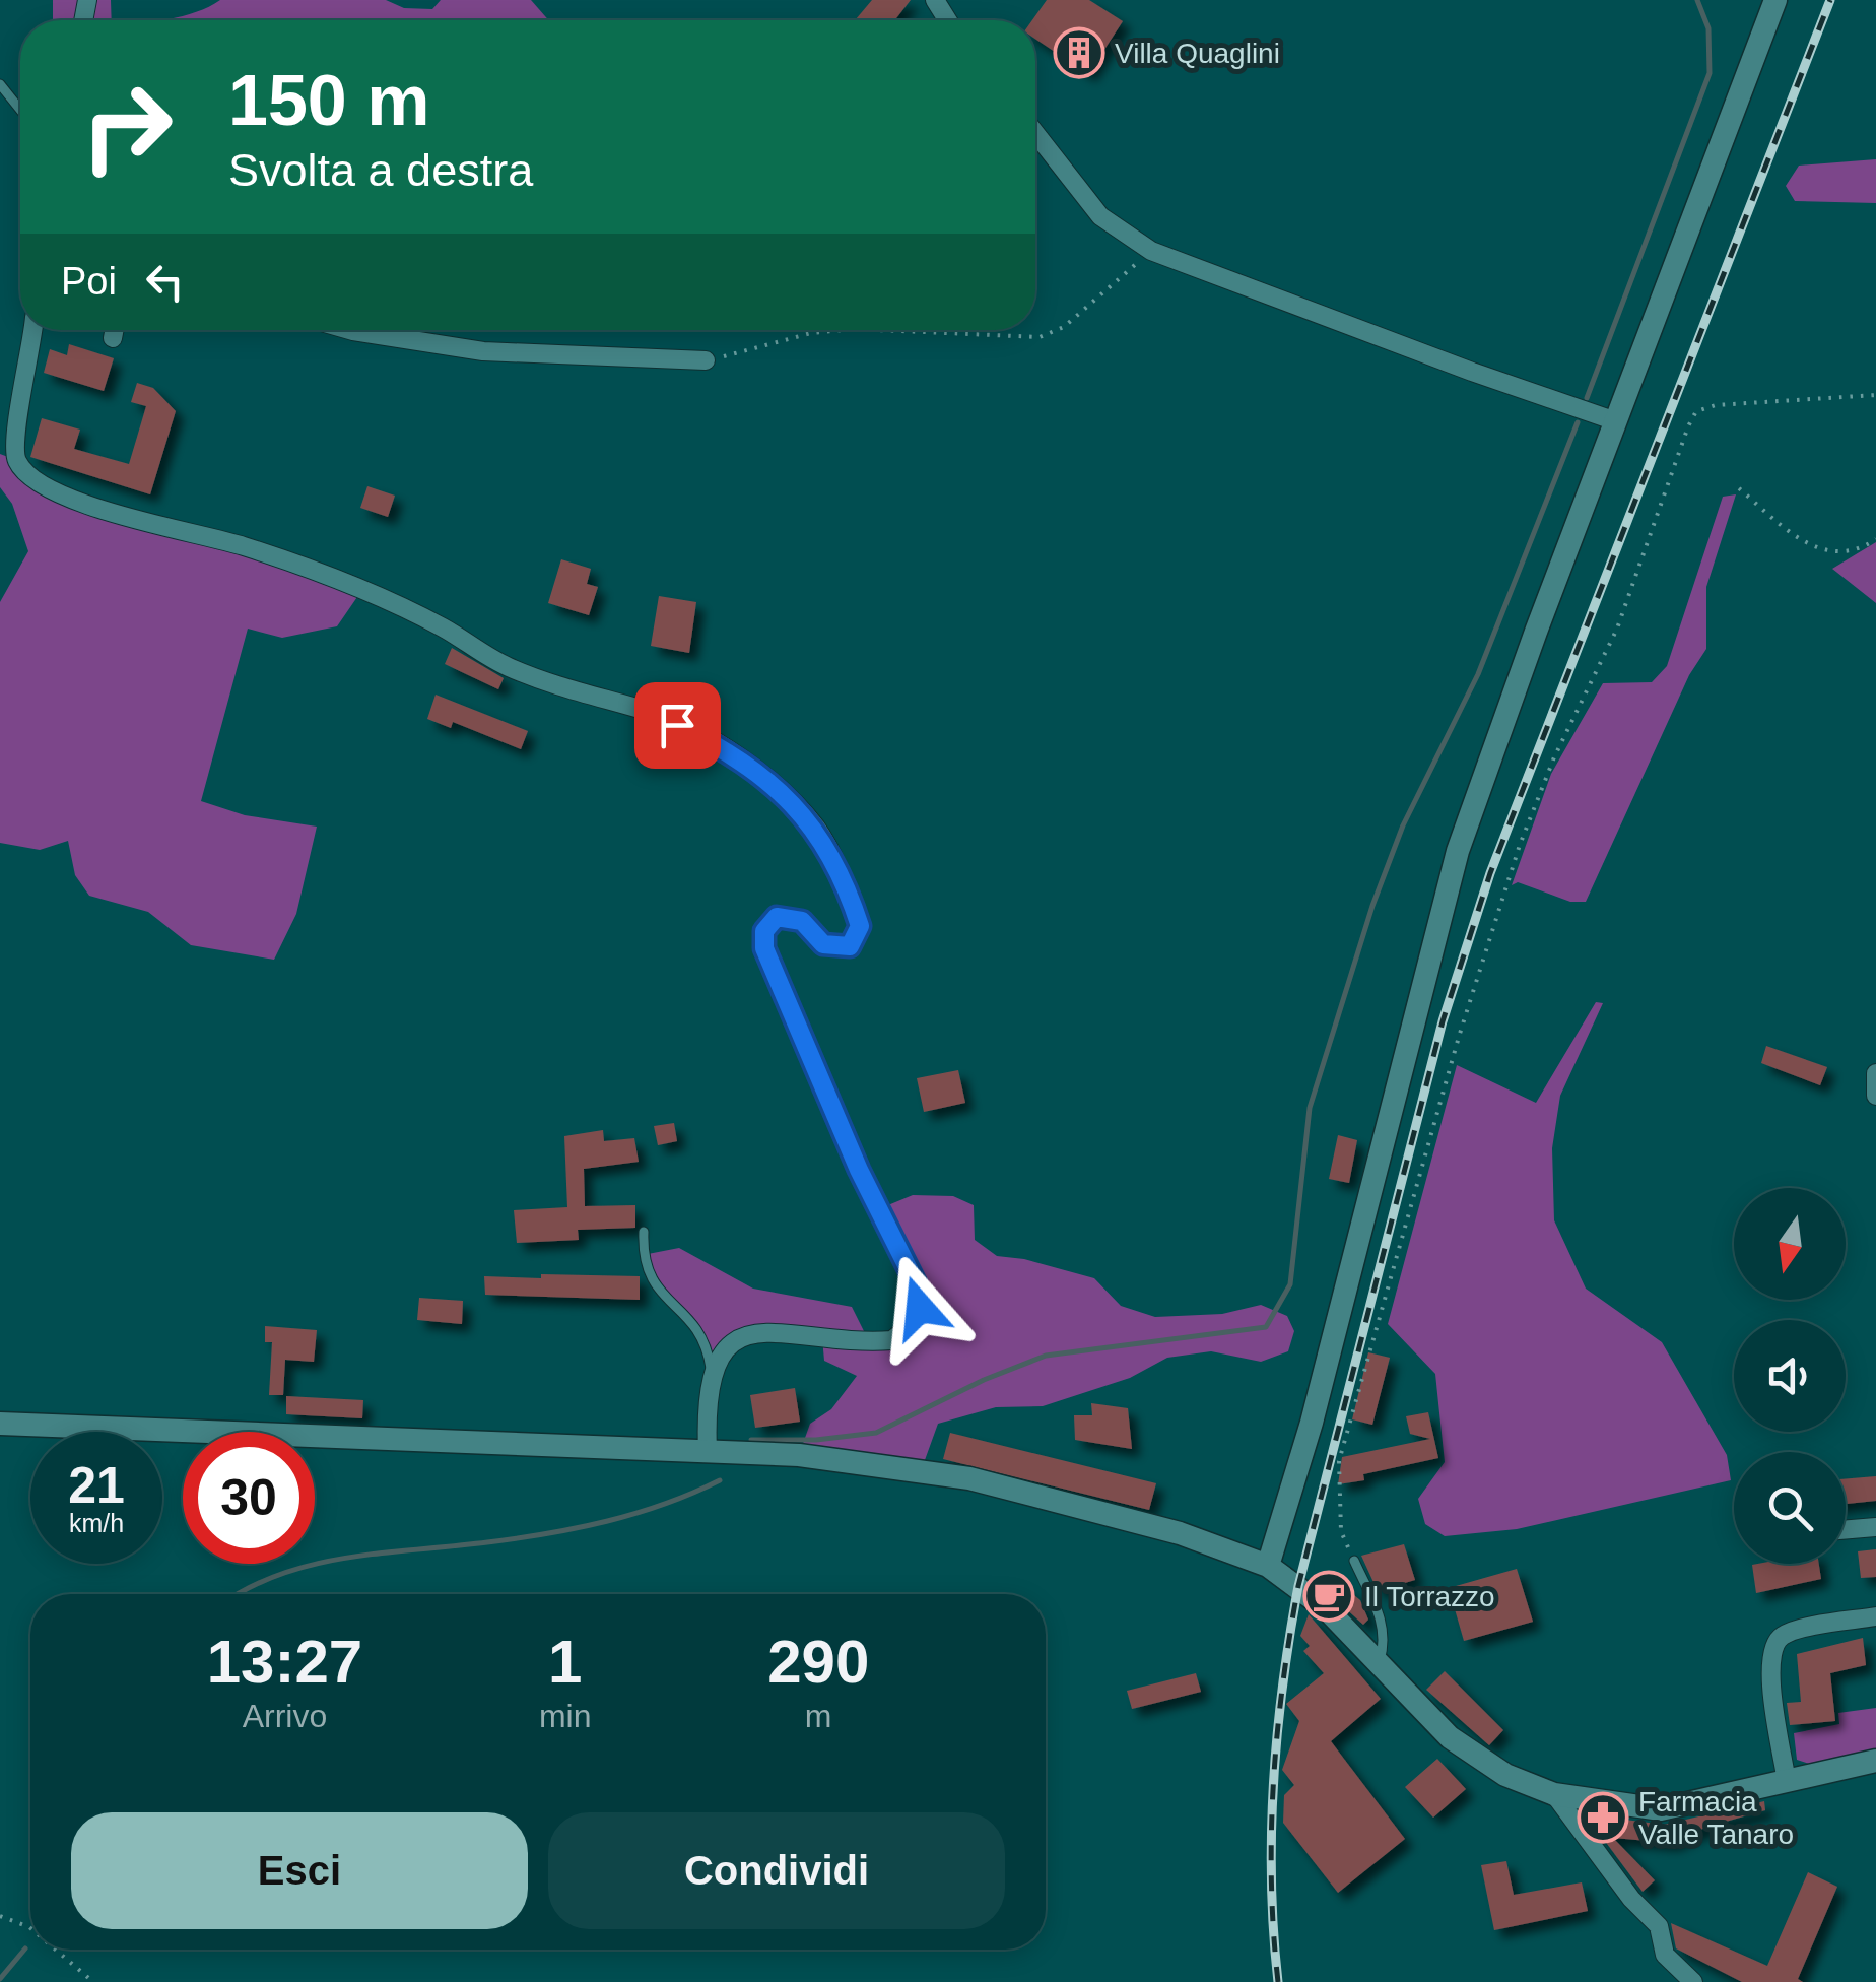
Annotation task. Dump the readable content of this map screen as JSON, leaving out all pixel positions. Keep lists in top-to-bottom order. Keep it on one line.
{"places":{"building":["Villa Quaglini"],"cafe":["Il Torrazzo"],"pharmacy":["Farmacia Valle Tanaro"]},"north":"bottom","page":{"turn":["150 m","Svolta a destra"],"then":"Poi","speed":"21 km/h","limit":"30","eta":["13:27","Arrivo","1","min","290","m"],"buttons":["Esci","Condividi"]}}
